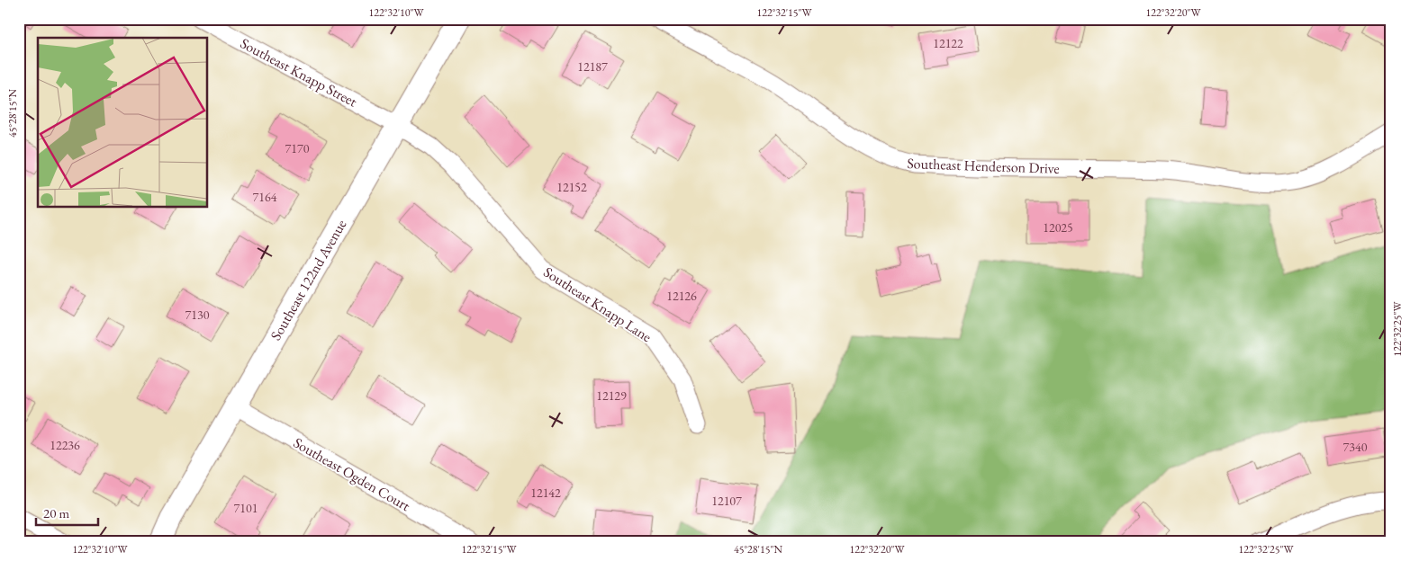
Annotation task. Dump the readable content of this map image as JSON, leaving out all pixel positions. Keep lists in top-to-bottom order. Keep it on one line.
{"streets":{"street":["Southeast Knapp Street","Southeast Henderson Drive","Southeast 122nd Avenue","Southeast Knapp Lane","Southeast Ogden Court"]},"crossings":[["Southeast Knapp Street","Southeast 122nd Avenue"],["Southeast Knapp Street","Southeast Knapp Lane"],["Southeast 122nd Avenue","Southeast Knapp Lane"],["Southeast 122nd Avenue","Southeast Ogden Court"]],"house_numbers":["12122","12187","7170","12152","7164","12025","12126","7130","12129","12236","7340","12142","12107","7101"],"scale_bar":"20 m","coordinates":["122°32'10\"W","122°32'15\"W","122°32'20\"W","45°28'15\"N","122°32'25\"W"]}
